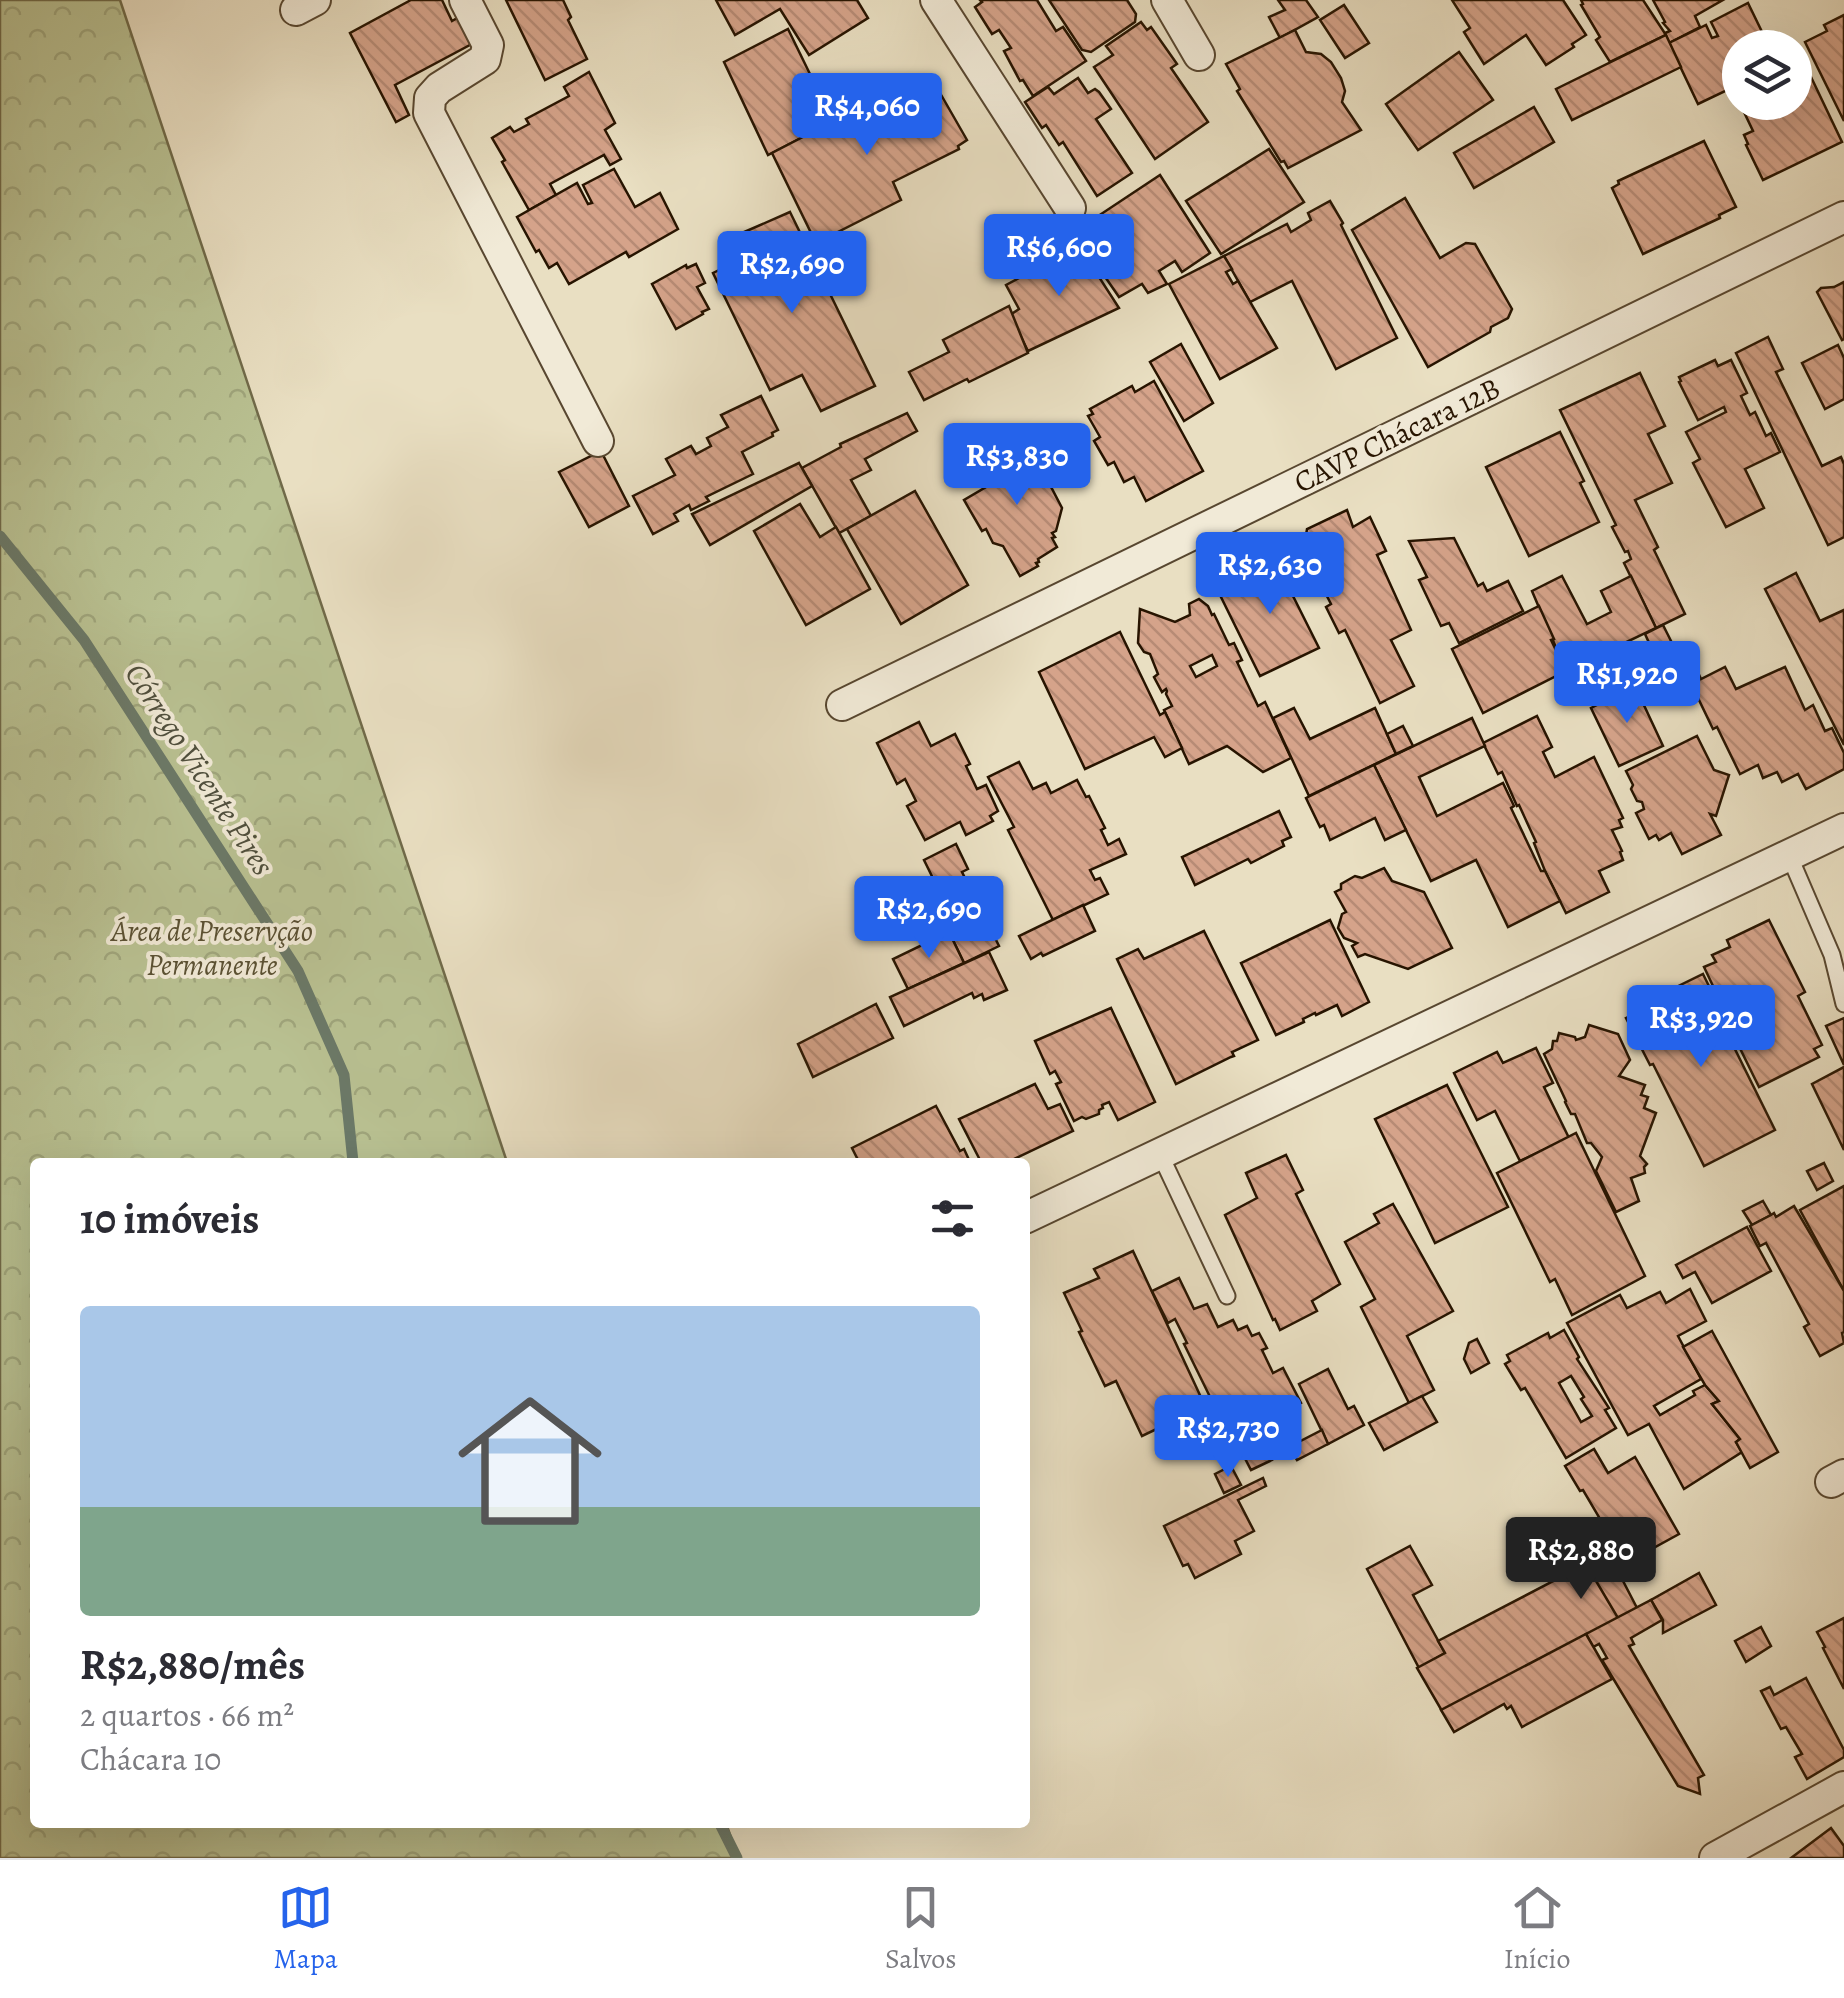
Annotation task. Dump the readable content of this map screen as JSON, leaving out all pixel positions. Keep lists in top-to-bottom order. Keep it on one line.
{"streets":{"street":["CAVP Chácara 12B"]},"water":["Córrego Vicente Pires"],"parks":["Área de Preservção Permanente"],"page":{"price":["R$4,060","R$6,600","R$2,690","R$3,830","R$2,630","R$1,920","R$2,690","R$3,920","R$2,730","R$2,880"],"heading":"10 imóveis","list":[{"name":"R$2,880/mês","note":"2 quartos · 66 m² · Chácara 10"}],"tabs":["Mapa","Salvos","Início"]}}
